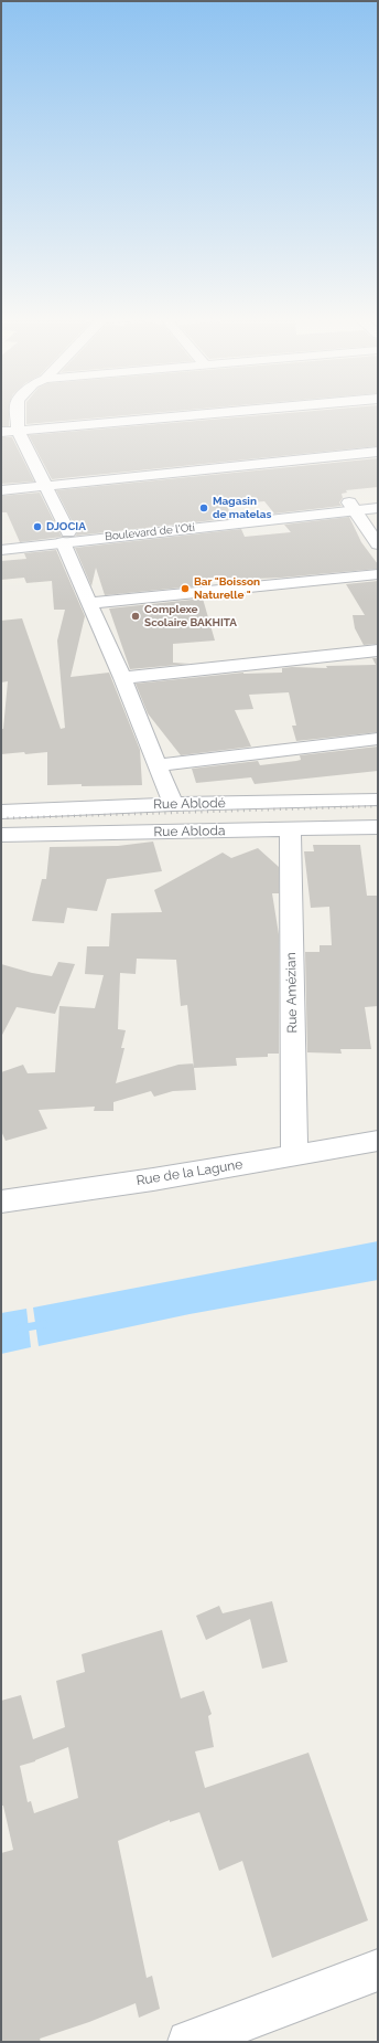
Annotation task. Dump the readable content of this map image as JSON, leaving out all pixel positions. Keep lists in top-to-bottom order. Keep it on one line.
{"streets":{"street":["Boulevard de l'Oti","Rue Ablodé","Rue Abloda","Rue Amézian","Rue de la Lagune"]},"crossings":[["Rue Abloda","Rue Amézian"],["Rue Amézian","Rue de la Lagune"]],"places":["Magasin de matelas","DJOCIA","Bar \"Boisson Naturelle \"","Complexe Scolaire BAKHITA"]}
